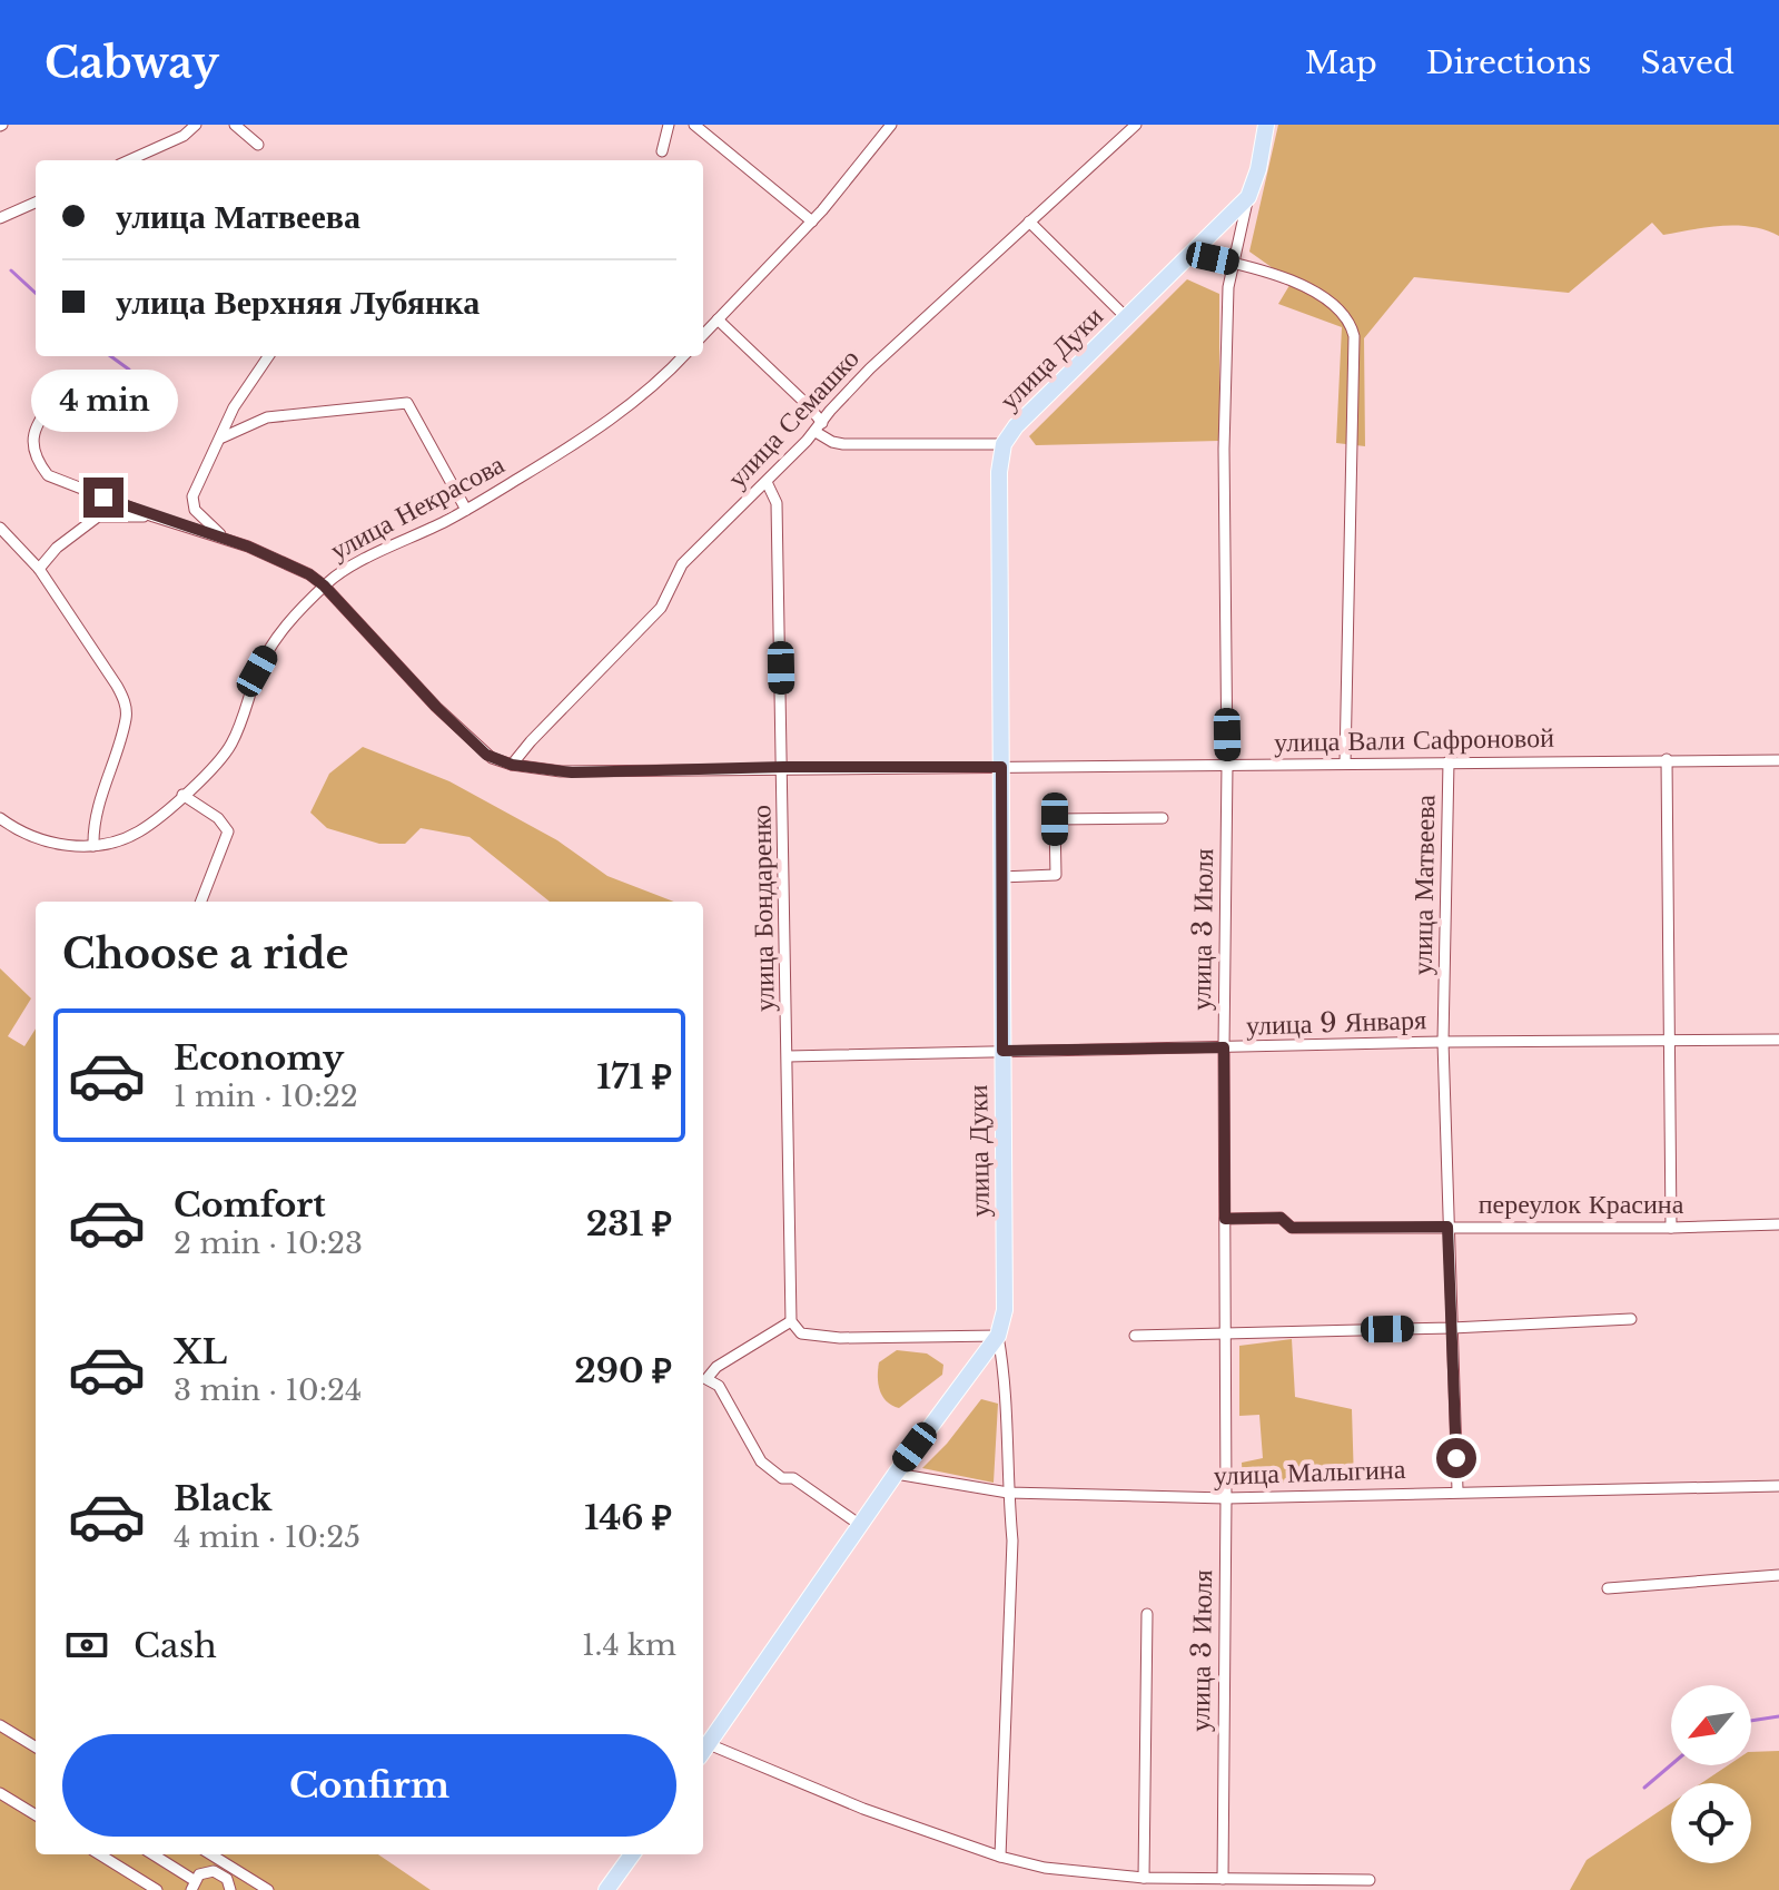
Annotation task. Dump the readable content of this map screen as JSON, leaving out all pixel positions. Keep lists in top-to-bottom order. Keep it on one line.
{"streets":{"main road":["улица Дуки"],"street":["улица Семашко","улица Некрасова","улица Вали Сафроновой","улица Матвеева","улица Бондаренко","улица 3 Июля","улица 9 Января","переулок Красина","улица Малыгина"]},"crossings":[["улица Дуки","улица Вали Сафроновой"],["улица Дуки","улица 3 Июля"],["улица Дуки","улица 9 Января"],["улица Дуки","улица Малыгина"],["улица Семашко","улица Вали Сафроновой"],["улица Семашко","улица Бондаренко"],["улица Некрасова","улица Вали Сафроновой"],["улица Вали Сафроновой","улица Матвеева"],["улица Вали Сафроновой","улица Бондаренко"],["улица Вали Сафроновой","улица 3 Июля"],["улица Матвеева","улица 9 Января"],["улица Матвеева","переулок Красина"],["улица Матвеева","улица Малыгина"],["улица Бондаренко","улица 9 Января"],["улица 3 Июля","улица 9 Января"],["улица 3 Июля","переулок Красина"],["улица 3 Июля","улица Малыгина"]],"north":"bottom left","page":{"header":"Cabway","nav":["Map","Directions","Saved"],"banner":["улица Матвеева","улица Верхняя Лубянка"],"bubble":"4 min","heading":"Choose a ride","list":[{"name":"Economy","note":"1 min · 10:22","value":"171 ₽"},{"name":"Comfort","note":"2 min · 10:23","value":"231 ₽"},{"name":"XL","note":"3 min · 10:24","value":"290 ₽"},{"name":"Black","note":"4 min · 10:25","value":"146 ₽"}],"pay":["Cash","1.4 km"],"buttons":"Confirm"}}
